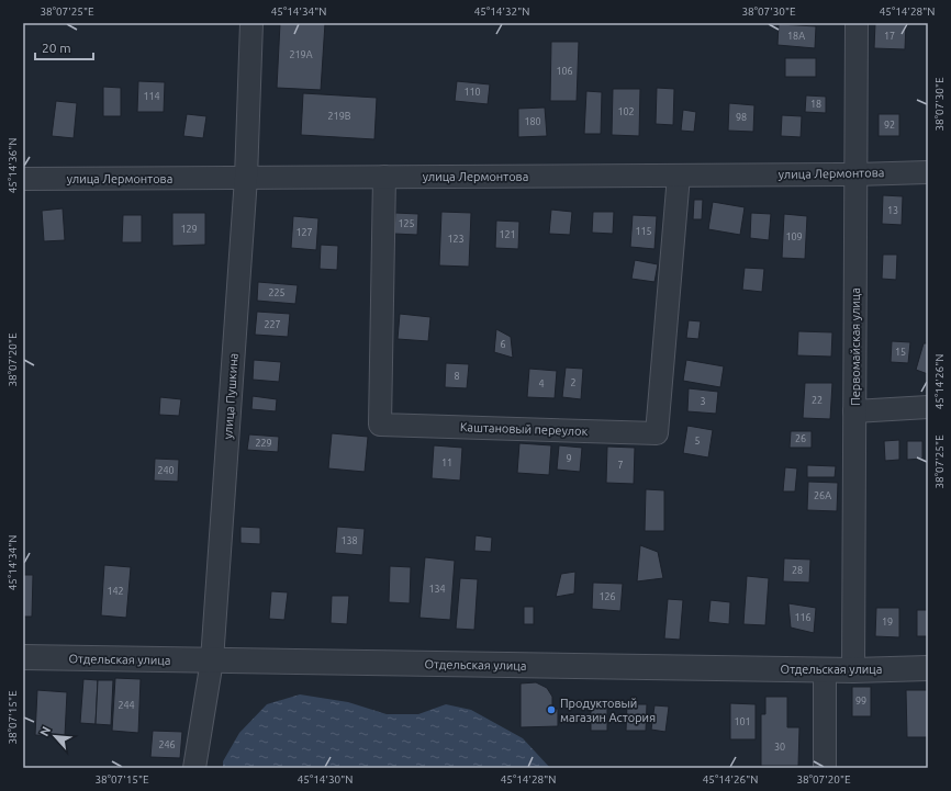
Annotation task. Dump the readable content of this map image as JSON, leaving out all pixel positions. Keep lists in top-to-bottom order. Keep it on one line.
{"streets":{"street":["улица Лермонтова","Первомайская улица","улица Пушкина","Каштановый переулок","Отдельская улица"]},"crossings":[["улица Лермонтова","Первомайская улица"],["улица Лермонтова","улица Пушкина"],["улица Лермонтова","Каштановый переулок"],["Первомайская улица","Отдельская улица"],["улица Пушкина","Отдельская улица"]],"places":["Продуктовый магазин Астория"],"house_numbers":["18А","17","219А","106","110","114","18","102","219В","98","180","92","13","125","129","115","127","121","109","123","225","227","6","15","8","2","4","22","3","26","5","229","9","11","7","240","26А","138","28","134","142","126","116","19","99","244","101","246","30"],"scale_bar":"20 m","north":"top left","coordinates":["38°07'25\"E","45°14'34\"N","45°14'32\"N","38°07'30\"E","45°14'28\"N","45°14'36\"N","38°07'20\"E","45°14'26\"N","38°07'15\"E","45°14'30\"N"]}
